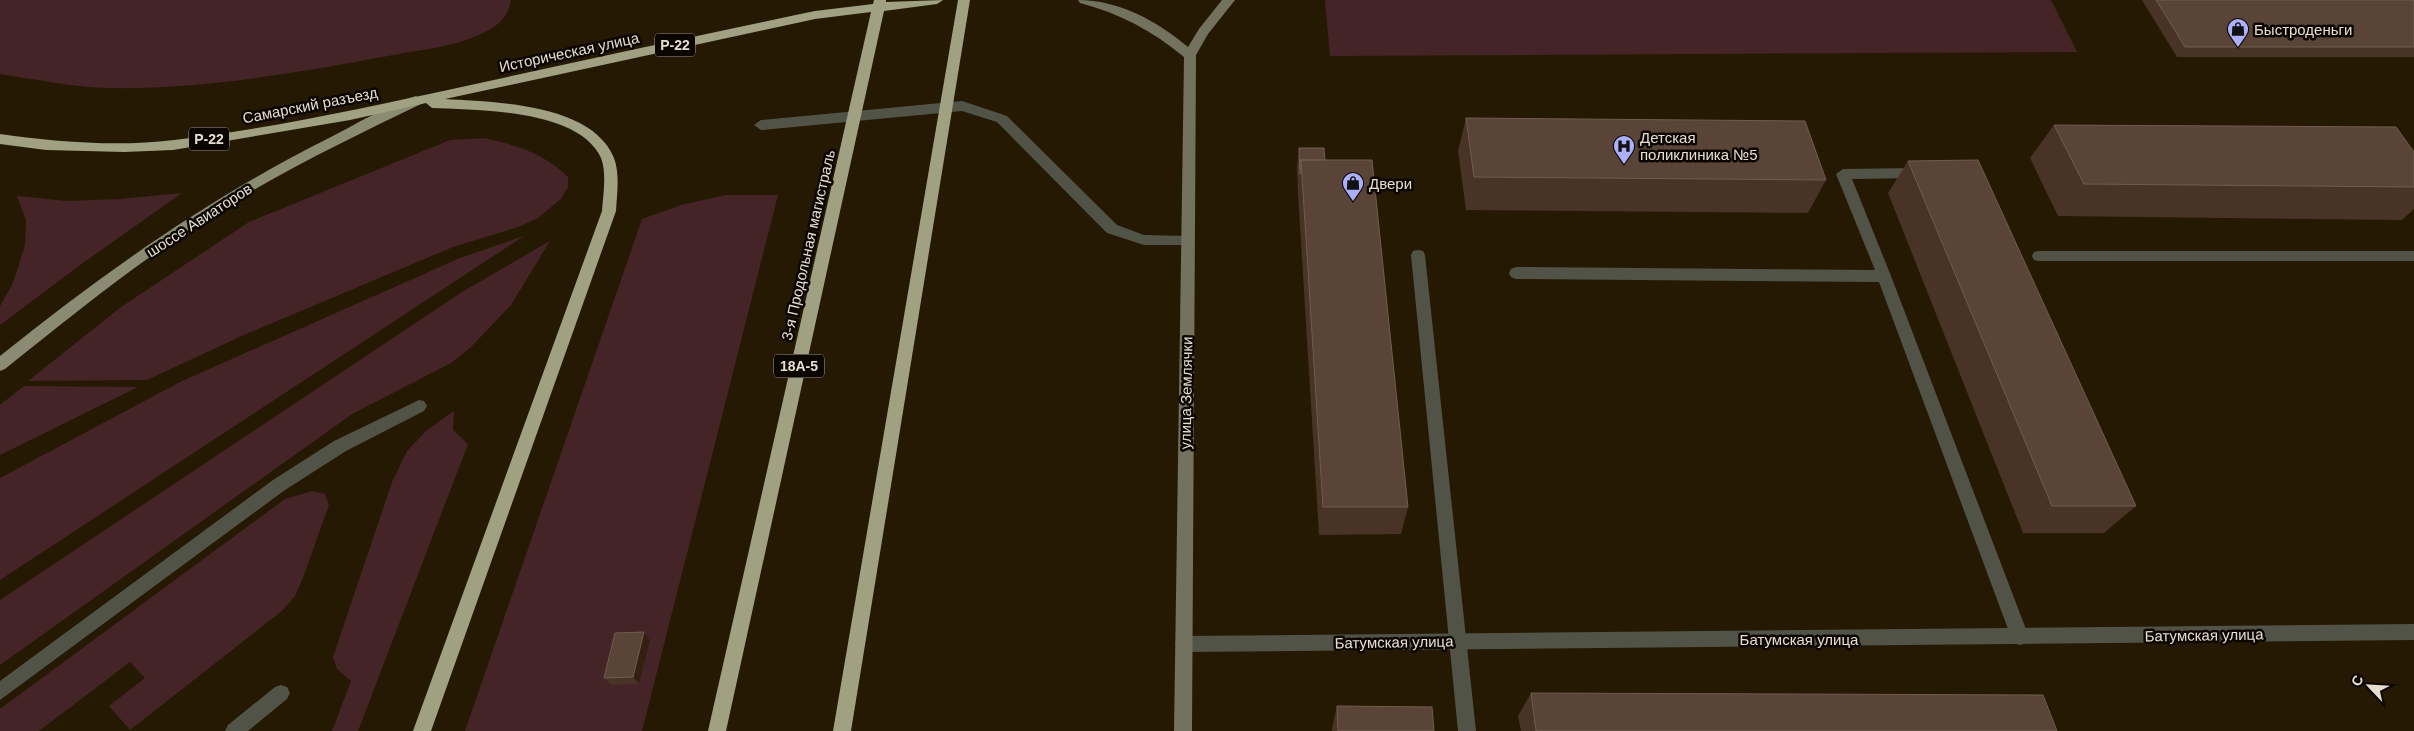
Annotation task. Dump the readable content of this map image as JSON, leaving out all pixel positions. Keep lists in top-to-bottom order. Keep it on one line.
{"streets":{"highway":["Р-22","Историческая улица","Самарский разъезд","3-я Продольная магистраль","18А-5"],"main road":["шоссе Авиаторов","улица Землячки"],"street":["Батумская улица"]},"crossings":[["Историческая улица","Самарский разъезд"],["Историческая улица","шоссе Авиаторов"],["Самарский разъезд","шоссе Авиаторов"],["улица Землячки","Батумская улица"]],"places":{"shop":["Быстроденьги","Двери"],"hospital":["Детская поликлиника №5"]},"north":"top left"}
